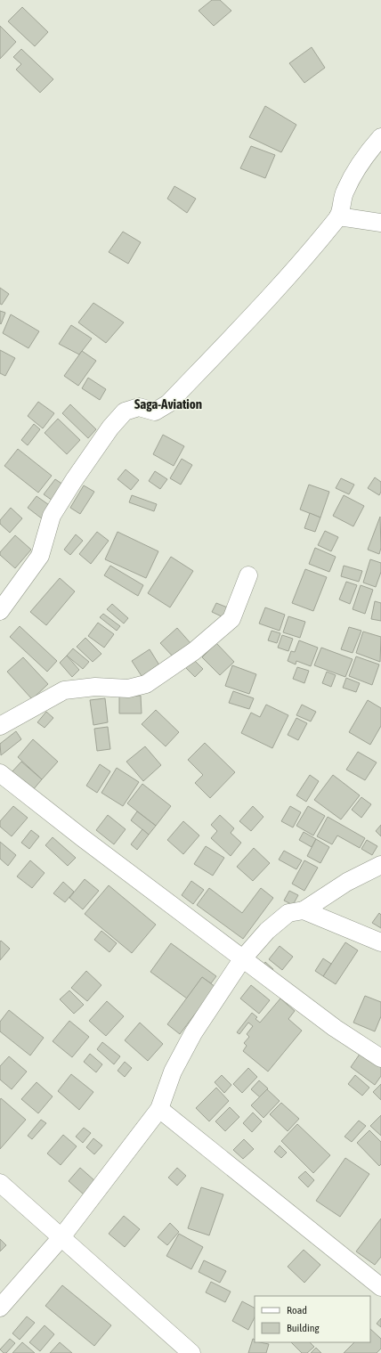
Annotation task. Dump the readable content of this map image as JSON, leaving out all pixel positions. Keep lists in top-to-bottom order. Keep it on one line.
{"districts":["Saga-Aviation"],"legend":["Road","Building"]}
